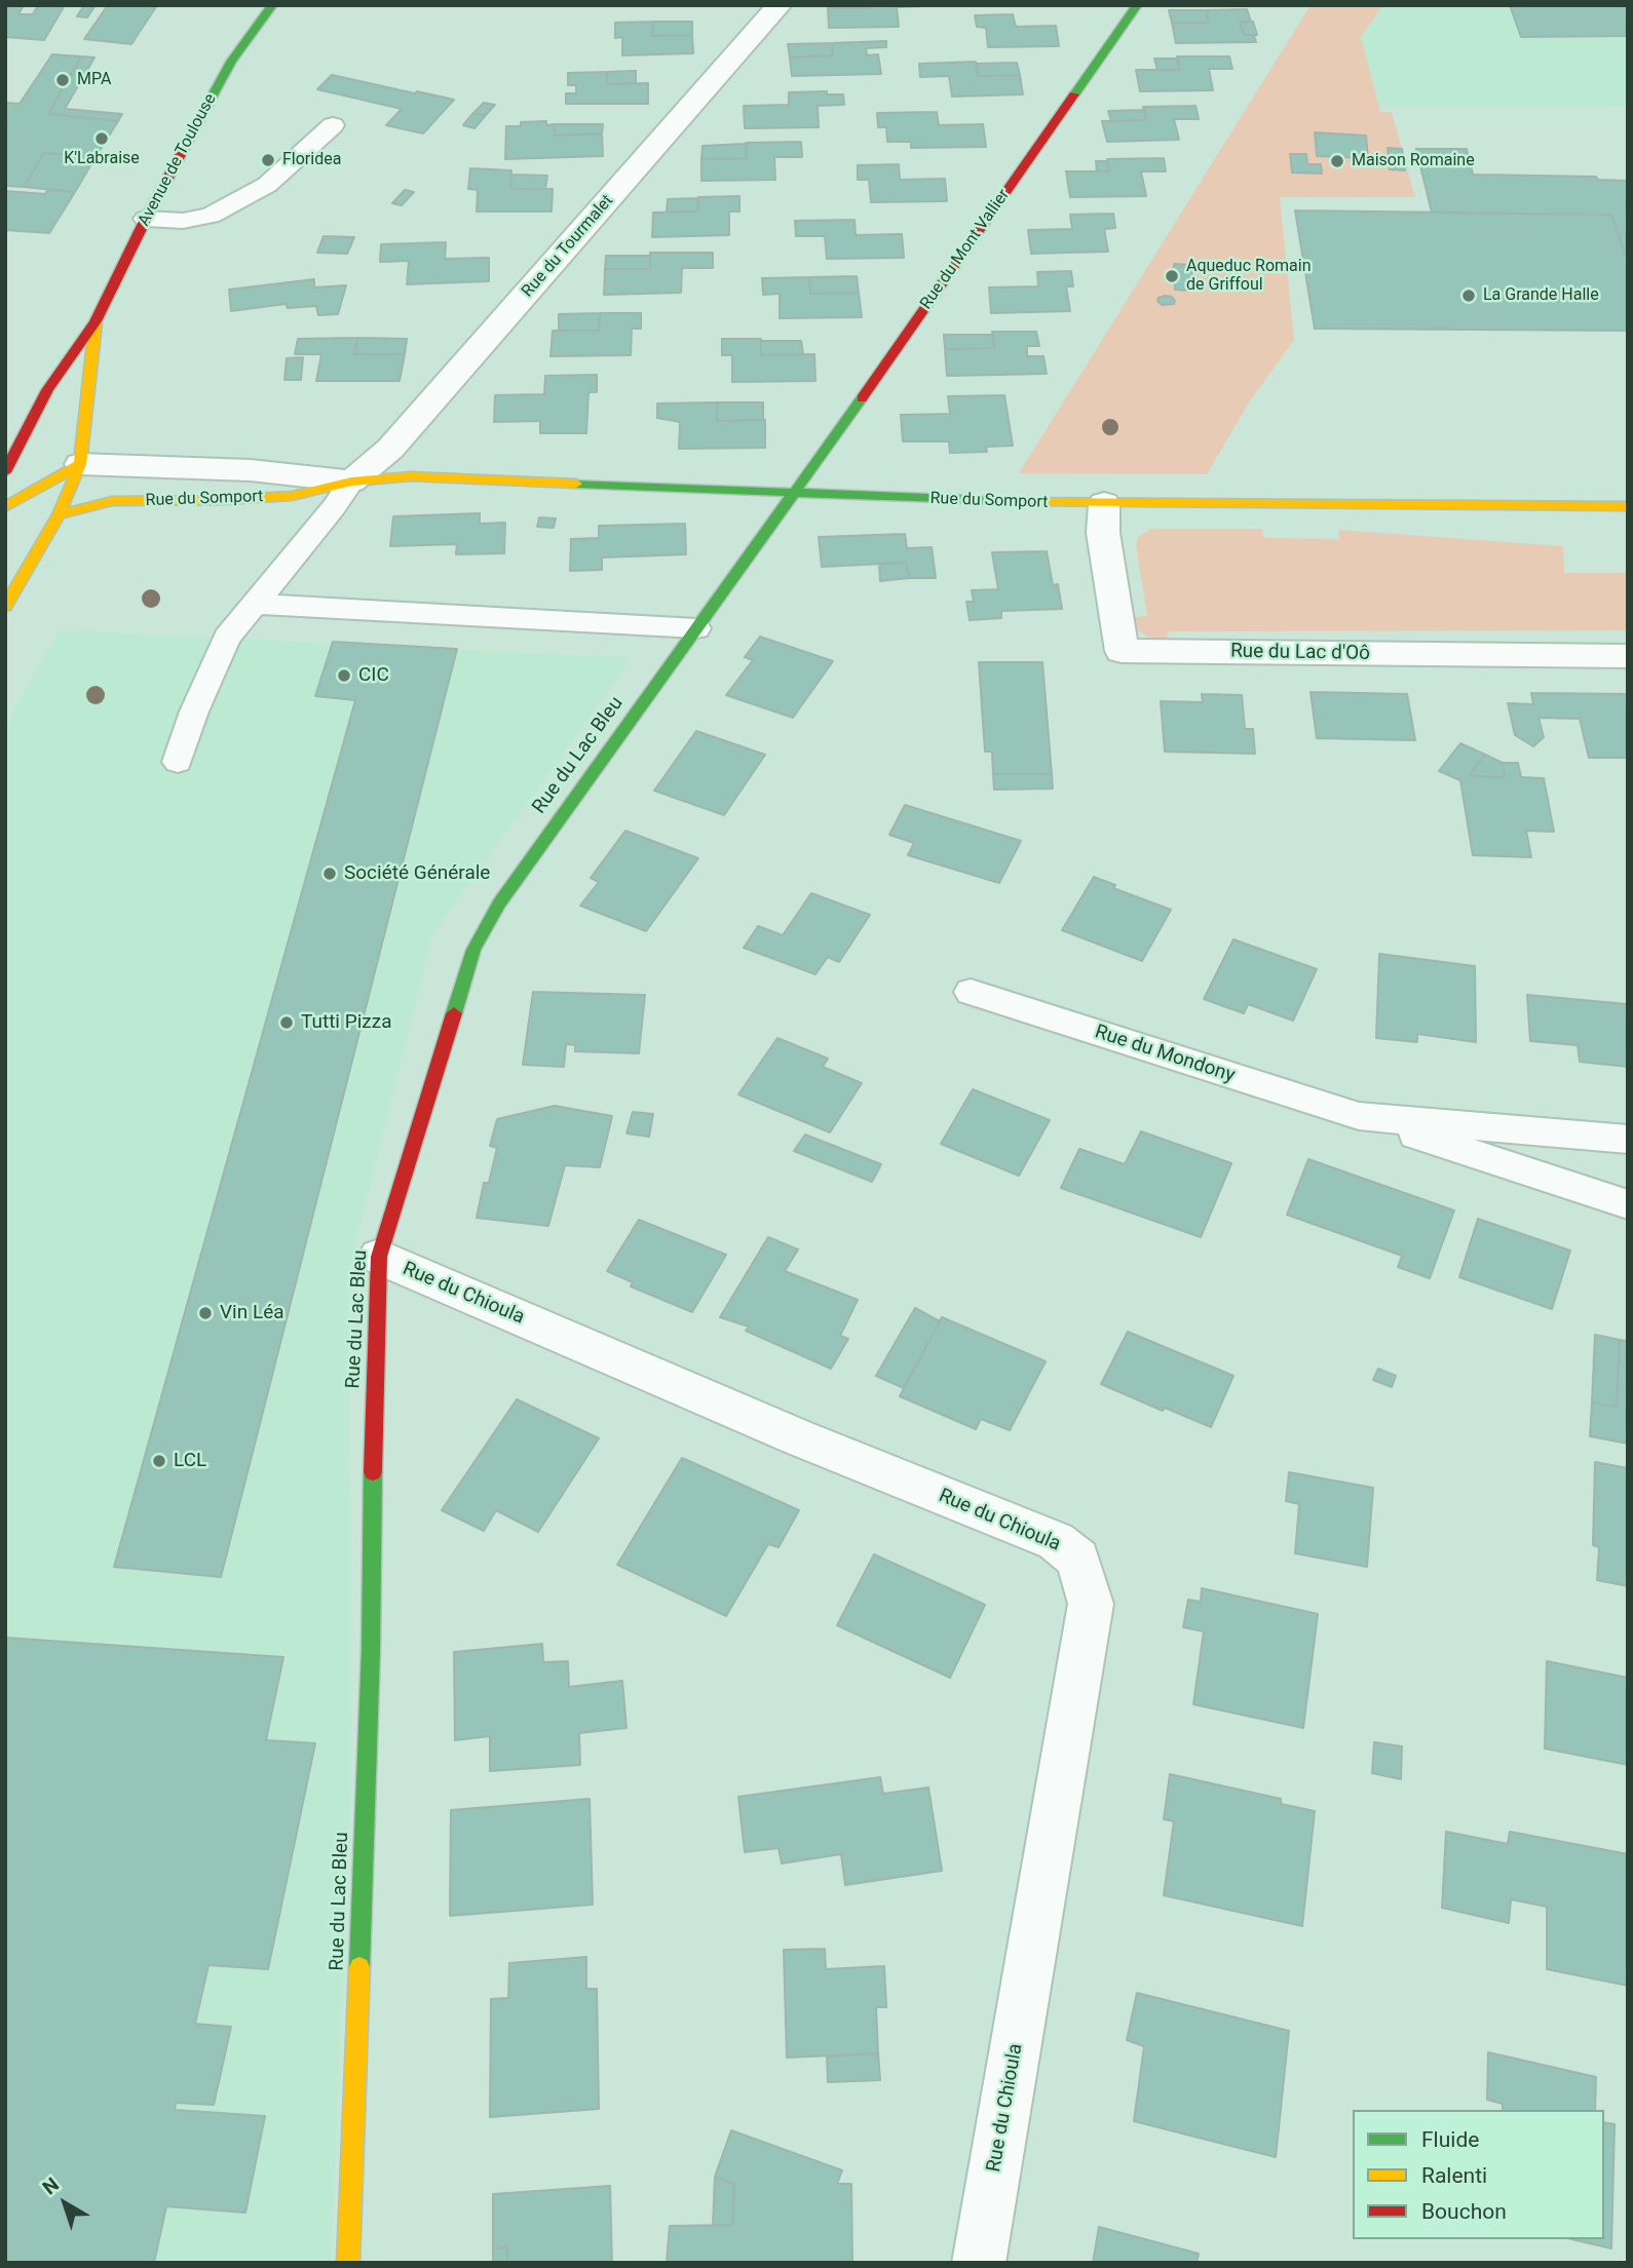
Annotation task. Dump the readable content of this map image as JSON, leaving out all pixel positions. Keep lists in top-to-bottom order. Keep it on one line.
{"streets":{"street":["Avenue de Toulouse","Rue du Tourmalet","Rue du Mont Vallier","Rue du Somport","Rue du Lac d'Oô","Rue du Lac Bleu","Rue du Chioula"],"lane":["Rue du Mondony"]},"crossings":[["Avenue de Toulouse","Rue du Somport"],["Rue du Tourmalet","Rue du Somport"],["Rue du Mont Vallier","Rue du Somport"],["Rue du Mont Vallier","Rue du Lac Bleu"],["Rue du Somport","Rue du Lac d'Oô"],["Rue du Somport","Rue du Lac Bleu"],["Rue du Lac Bleu","Rue du Chioula"]],"places":["MPA","K'Labraise","Floridea","Maison Romaine","Aqueduc Romain de Griffoul","La Grande Halle","CIC","Société Générale","Tutti Pizza","Vin Léa","LCL"],"legend":["Fluide","Ralenti","Bouchon"],"north":"top left"}
